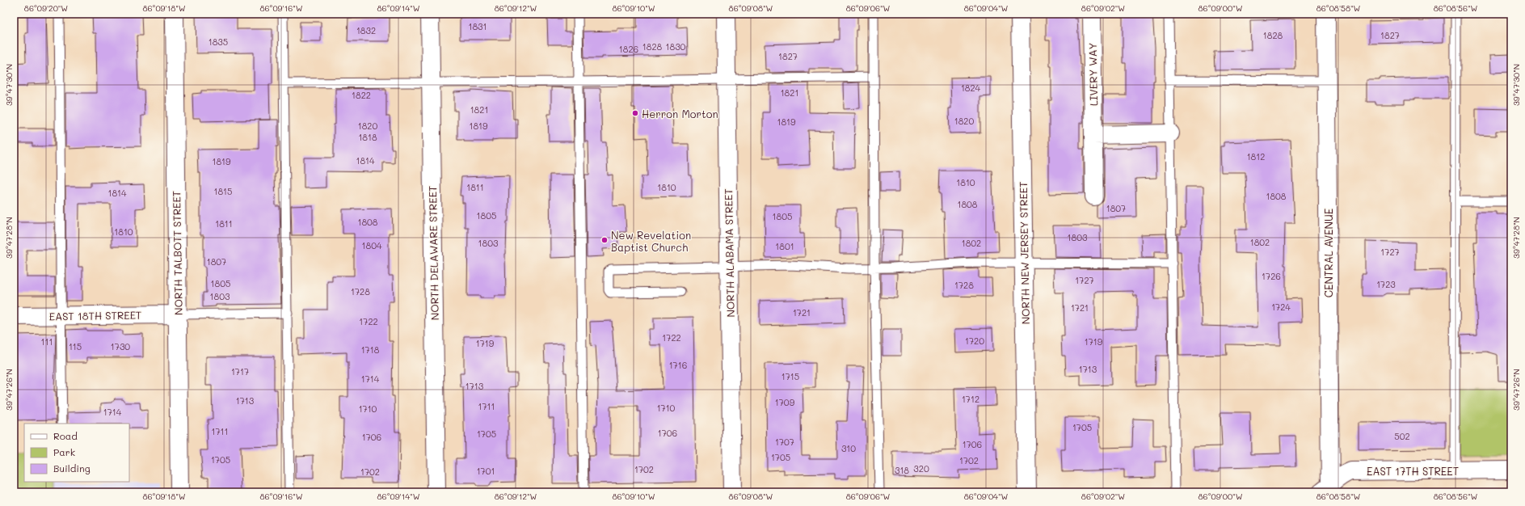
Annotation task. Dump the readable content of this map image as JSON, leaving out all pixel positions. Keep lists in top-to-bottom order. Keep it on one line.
{"streets":{"street":["LIVERY WAY","NORTH TALBOTT STREET","NORTH DELAWARE STREET","NORTH ALABAMA STREET","NORTH NEW JERSEY STREET","CENTRAL AVENUE","EAST 18TH STREET","EAST 17TH STREET"]},"crossings":[["NORTH TALBOTT STREET","EAST 18TH STREET"],["CENTRAL AVENUE","EAST 17TH STREET"]],"places":["Herron Morton","New Revelation Baptist Church"],"house_numbers":["1831","1832","1828","1827","1835","1828","1830","1826","1827","1824","1821","1822","1821","1820","1819","1820","1819","1818","1812","1814","1819","1810","1811","1810","1815","1814","1808","1808","1807","1805","1805","1808","1811","1810","1803","1802","1803","1802","1804","1801","1727","1807","1726","1727","1805","1723","1728","1728","1803","1724","1721","1721","1722","1722","1720","111","1719","1719","115","1730","1718","1716","1713","1717","1715","1714","1713","1712","1713","1709","1711","1710","1710","1714","1705","1711","1706","1705","502","1706","1707","1706","310","1705","1705","1702","320","1702","318","1701","1702"],"legend":["Road","Park","Building"],"coordinates":["86°09'20\"W","86°09'18\"W","86°09'16\"W","86°09'14\"W","86°09'12\"W","86°09'10\"W","86°09'08\"W","86°09'06\"W","86°09'04\"W","86°09'02\"W","86°09'00\"W","86°08'58\"W","86°08'56\"W","39°47'30\"N","39°47'28\"N","39°47'26\"N"]}
